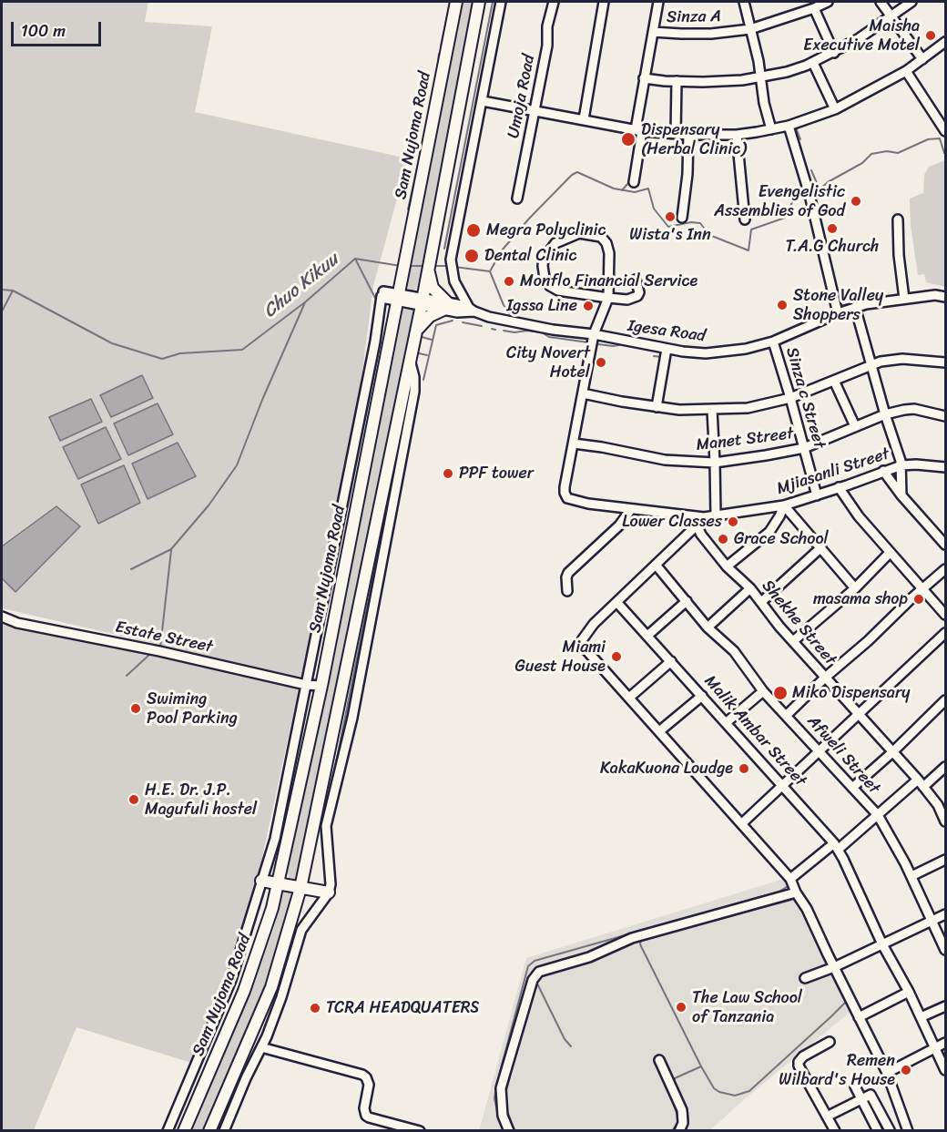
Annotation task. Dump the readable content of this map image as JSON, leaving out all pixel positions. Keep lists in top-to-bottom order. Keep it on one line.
{"streets":{"main road":["Sam Nujoma Road"],"street":["Sinza A","Umoja Road","Igesa Road","Sinza c Street","Manet Street","Mjiasanli Street","Shekhe Street","Estate Street","Malik Ambar Street","Afweli Street"]},"crossings":[["Sam Nujoma Road","Igesa Road"],["Sam Nujoma Road","Estate Street"],["Igesa Road","Sinza c Street"],["Igesa Road","Estate Street"],["Sinza c Street","Manet Street"],["Sinza c Street","Mjiasanli Street"],["Manet Street","Mjiasanli Street"],["Mjiasanli Street","Shekhe Street"]],"water":["Chuo Kikuu"],"places":["Maisha Executive Motel","Dispensary (Herbal Clinic)","Evengelistic Assemblies of God","Wista's Inn","T.A.G Church","Megra Polyclinic","Dental Clinic","Monflo Financial Service","Stone Valley Shoppers","Igssa Line","City Novert Hotel","PPF tower","Lower Classes","Grace School","masama shop","Miami Guest House","Miko Dispensary","Swiming Pool Parking","KakaKuona Loudge","H.E. Dr. J.P. Magufuli hostel","The Law School of Tanzania","TCRA HEADQUATERS","Remen Wilbard's House"],"scale_bar":"100 m"}
